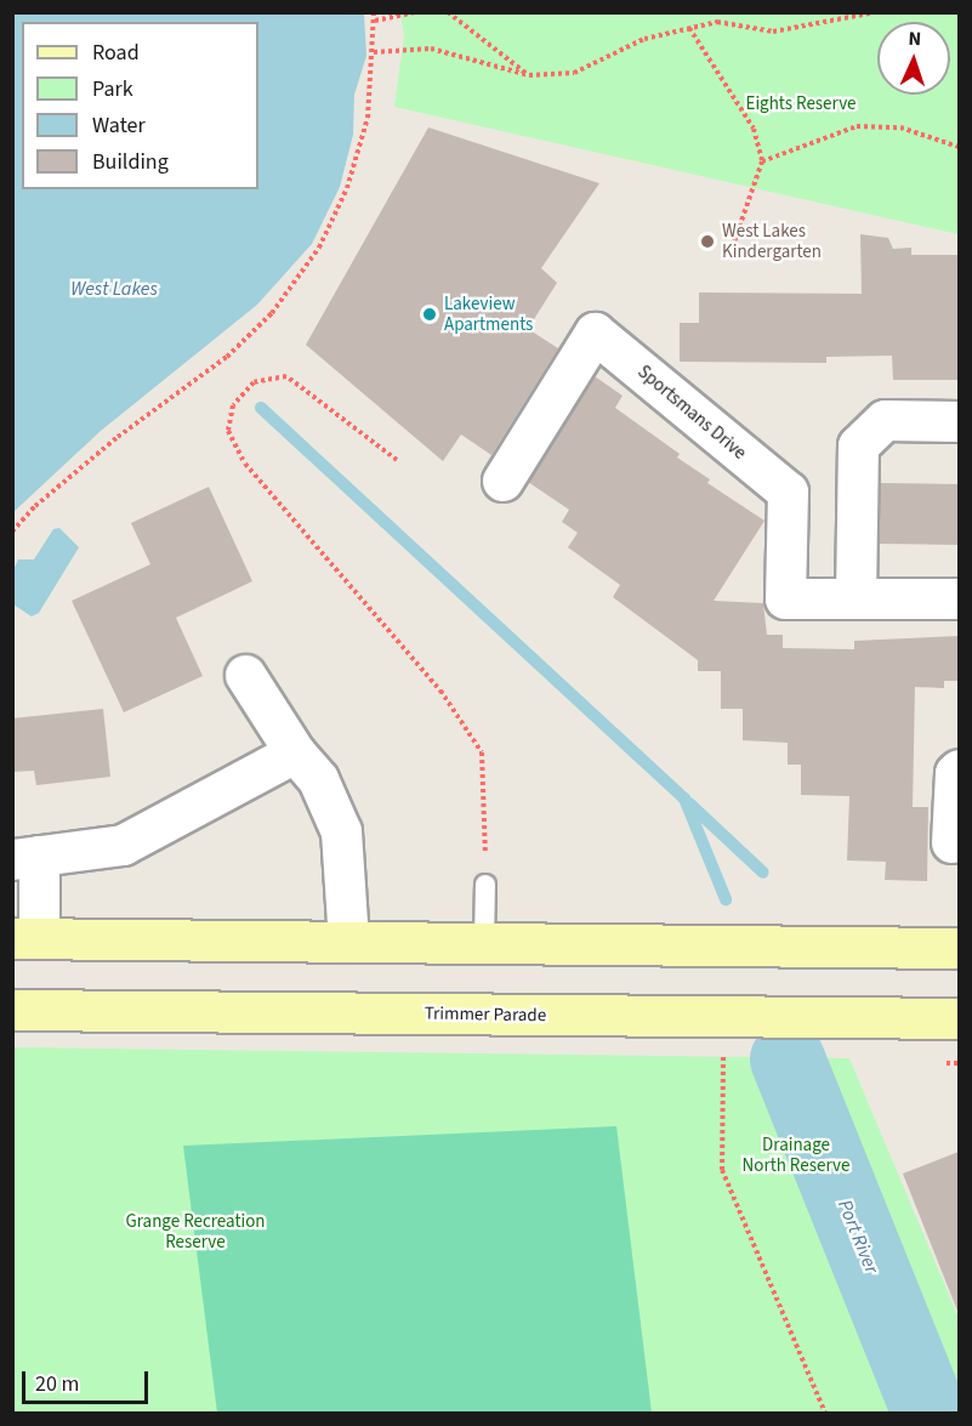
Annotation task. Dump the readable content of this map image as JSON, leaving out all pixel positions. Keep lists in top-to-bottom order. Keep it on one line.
{"streets":{"main road":["Trimmer Parade"],"street":["Sportsmans Drive"]},"water":["West Lakes","Port River"],"parks":["Eights Reserve","Drainage North Reserve","Grange Recreation Reserve"],"places":["West Lakes Kindergarten","Lakeview Apartments"],"legend":["Road","Park","Water","Building"],"scale_bar":"20 m","north":"top"}
